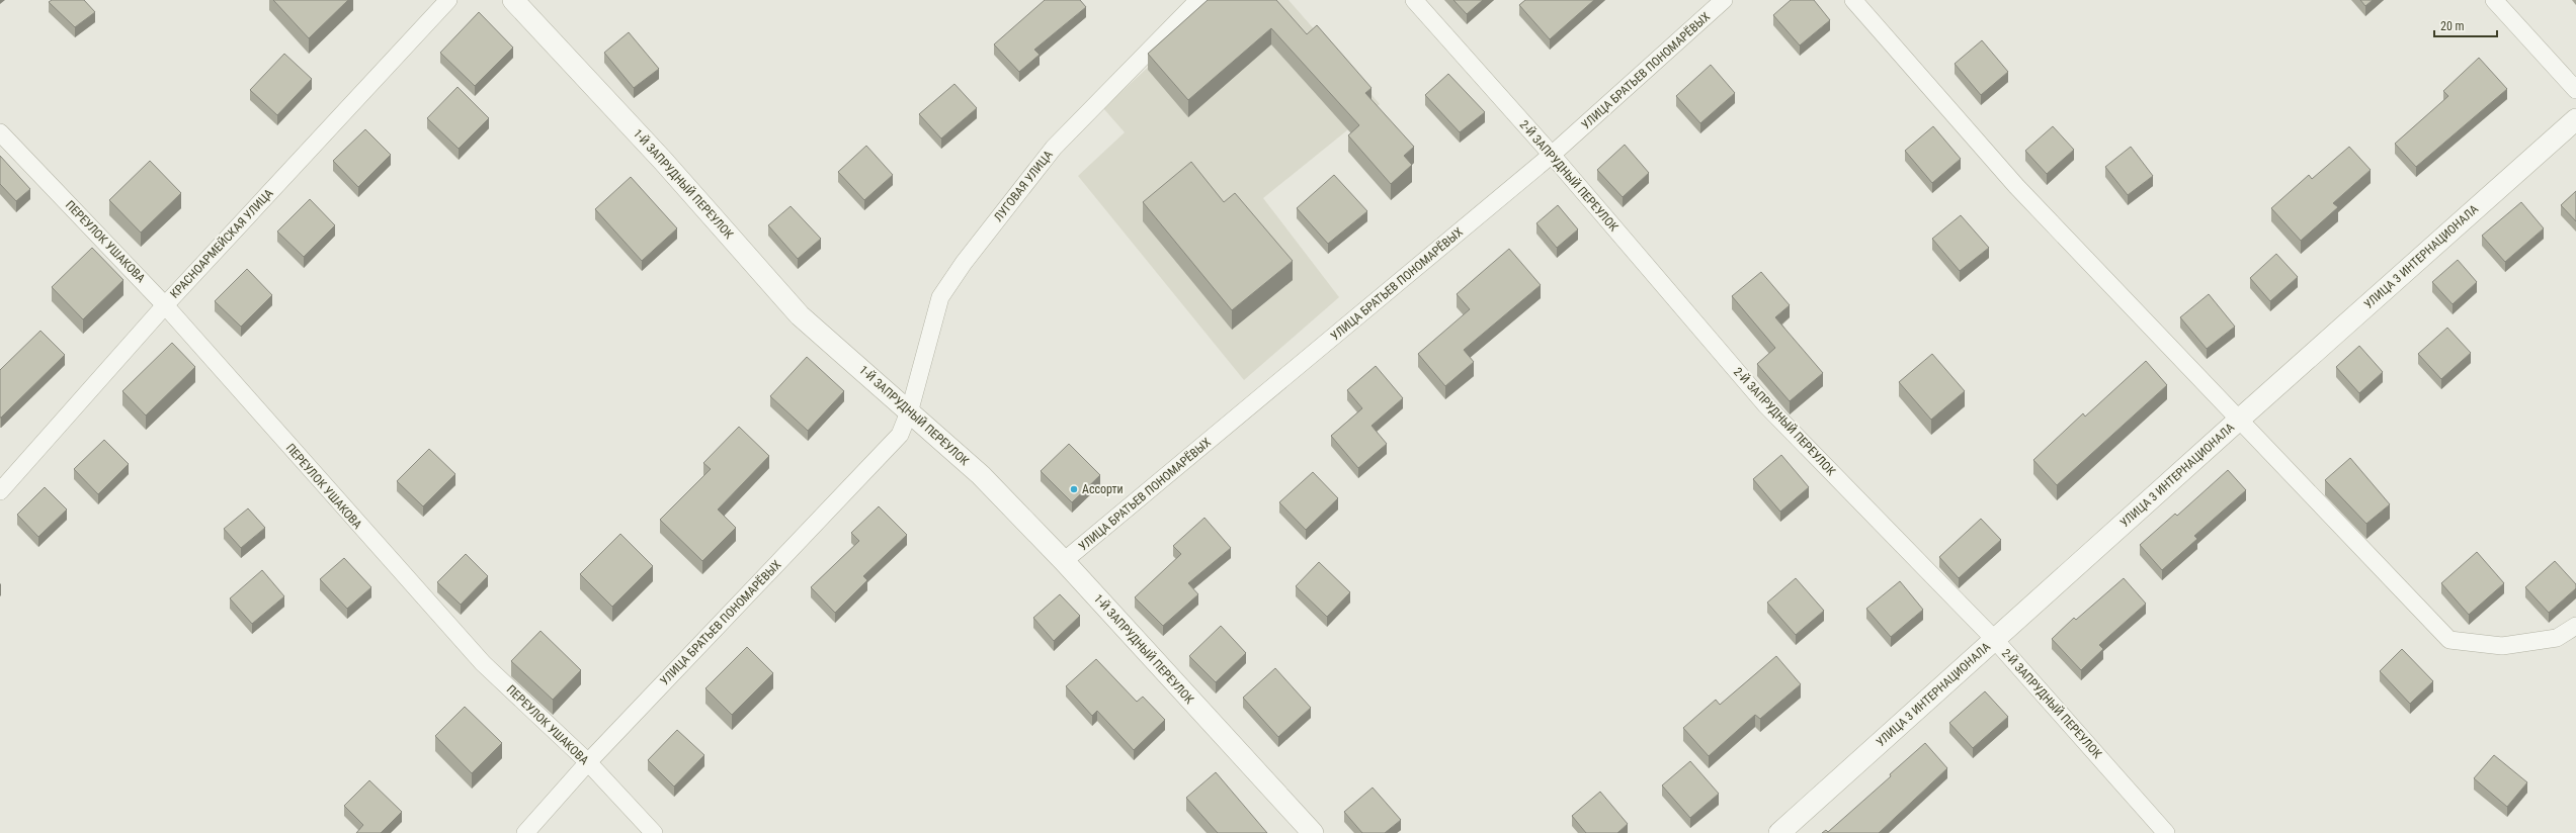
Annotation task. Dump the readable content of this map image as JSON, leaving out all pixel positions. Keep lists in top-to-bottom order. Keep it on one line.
{"streets":{"street":["УЛИЦА БРАТЬЕВ ПОНОМАРЁВЫХ","2-Й ЗАПРУДНЫЙ ПЕРЕУЛОК","1-Й ЗАПРУДНЫЙ ПЕРЕУЛОК","ЛУГОВАЯ УЛИЦА","ПЕРЕУЛОК УШАКОВА","КРАСНОАРМЕЙСКАЯ УЛИЦА","УЛИЦА 3 ИНТЕРНАЦИОНАЛА"]},"crossings":[["УЛИЦА БРАТЬЕВ ПОНОМАРЁВЫХ","2-Й ЗАПРУДНЫЙ ПЕРЕУЛОК"],["УЛИЦА БРАТЬЕВ ПОНОМАРЁВЫХ","1-Й ЗАПРУДНЫЙ ПЕРЕУЛОК"],["УЛИЦА БРАТЬЕВ ПОНОМАРЁВЫХ","ЛУГОВАЯ УЛИЦА"],["УЛИЦА БРАТЬЕВ ПОНОМАРЁВЫХ","ПЕРЕУЛОК УШАКОВА"],["2-Й ЗАПРУДНЫЙ ПЕРЕУЛОК","УЛИЦА 3 ИНТЕРНАЦИОНАЛА"],["1-Й ЗАПРУДНЫЙ ПЕРЕУЛОК","ЛУГОВАЯ УЛИЦА"],["ПЕРЕУЛОК УШАКОВА","КРАСНОАРМЕЙСКАЯ УЛИЦА"]],"places":["Ассорти"],"scale_bar":"20 m"}
